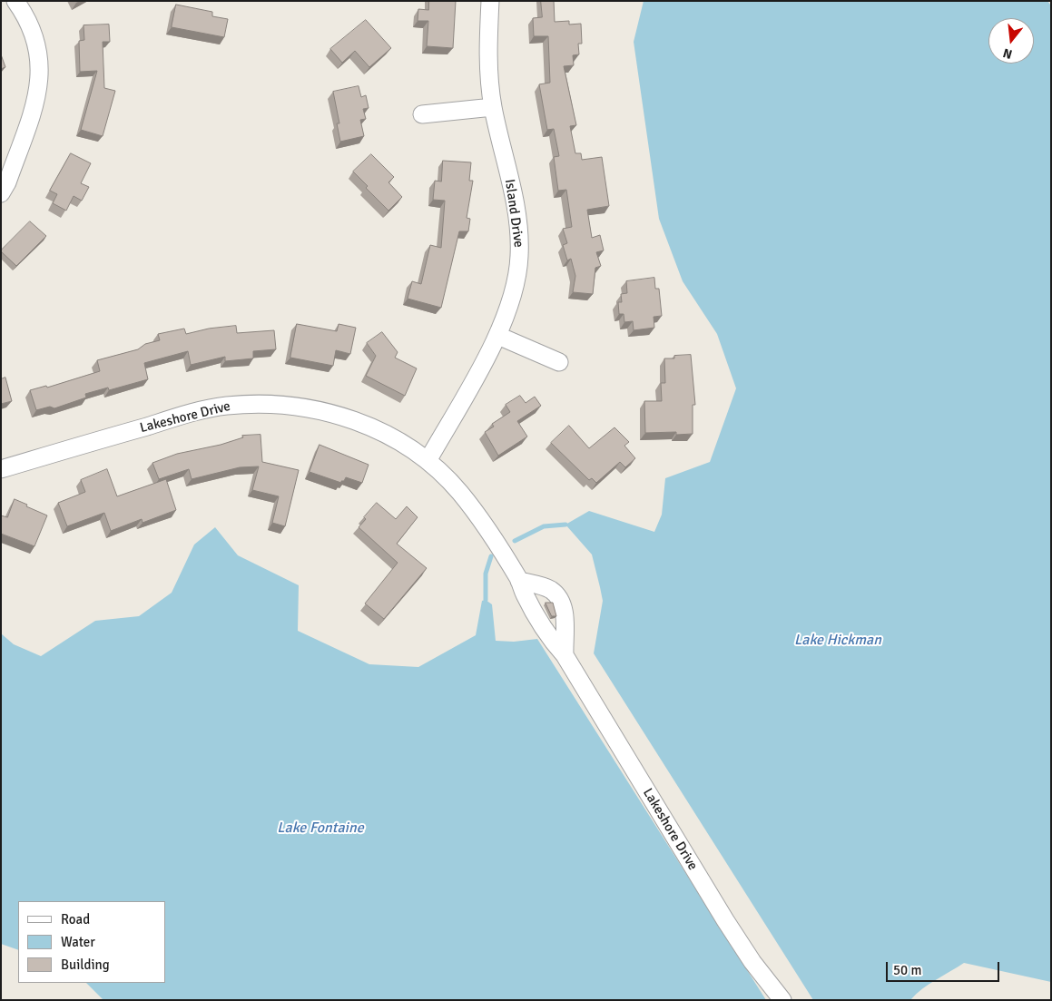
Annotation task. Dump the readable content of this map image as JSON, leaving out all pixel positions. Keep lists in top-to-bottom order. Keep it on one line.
{"streets":{"street":["Island Drive","Lakeshore Drive"]},"crossings":[["Island Drive","Lakeshore Drive"]],"water":["Lake Hickman","Lake Fontaine"],"legend":["Road","Water","Building"],"scale_bar":"50 m","north":"bottom"}
